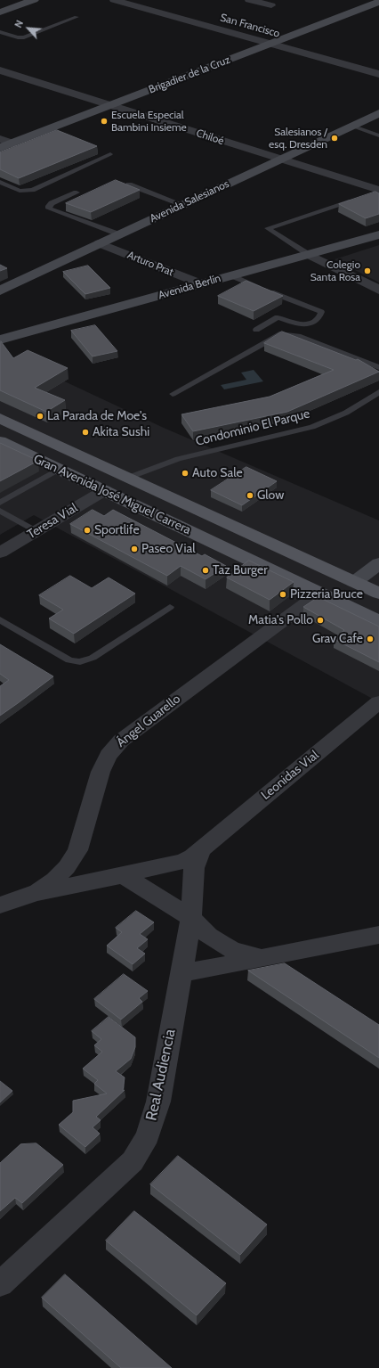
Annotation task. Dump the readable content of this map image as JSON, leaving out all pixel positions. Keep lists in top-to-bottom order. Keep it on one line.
{"streets":{"main road":["Brigadier de la Cruz","Avenida Salesianos","Avenida Berlín","Gran Avenida José Miguel Carrera"],"street":["San Francisco","Chiloé","Arturo Prat","Teresa Vial","Ángel Guarello","Leonidas Vial","Real Audiencia"],"lane":["Condominio El Parque"]},"crossings":[["San Francisco","Brigadier de la Cruz"],["Brigadier de la Cruz","Chiloé"],["Chiloé","Avenida Salesianos"],["Avenida Salesianos","Arturo Prat"],["Arturo Prat","Avenida Berlín"],["Condominio El Parque","Gran Avenida José Miguel Carrera"],["Gran Avenida José Miguel Carrera","Teresa Vial"],["Gran Avenida José Miguel Carrera","Ángel Guarello"],["Ángel Guarello","Leonidas Vial"]],"places":["Escuela Especial Bambini Insieme","Salesianos / esq. Dresden","Colegio Santa Rosa","La Parada de Moe's","Akita Sushi","Auto Sale","Glow","Sportlife","Paseo Vial","Taz Burger","Pizzeria Bruce","Matia's Pollo","Grav Cafe"],"north":"top left"}
